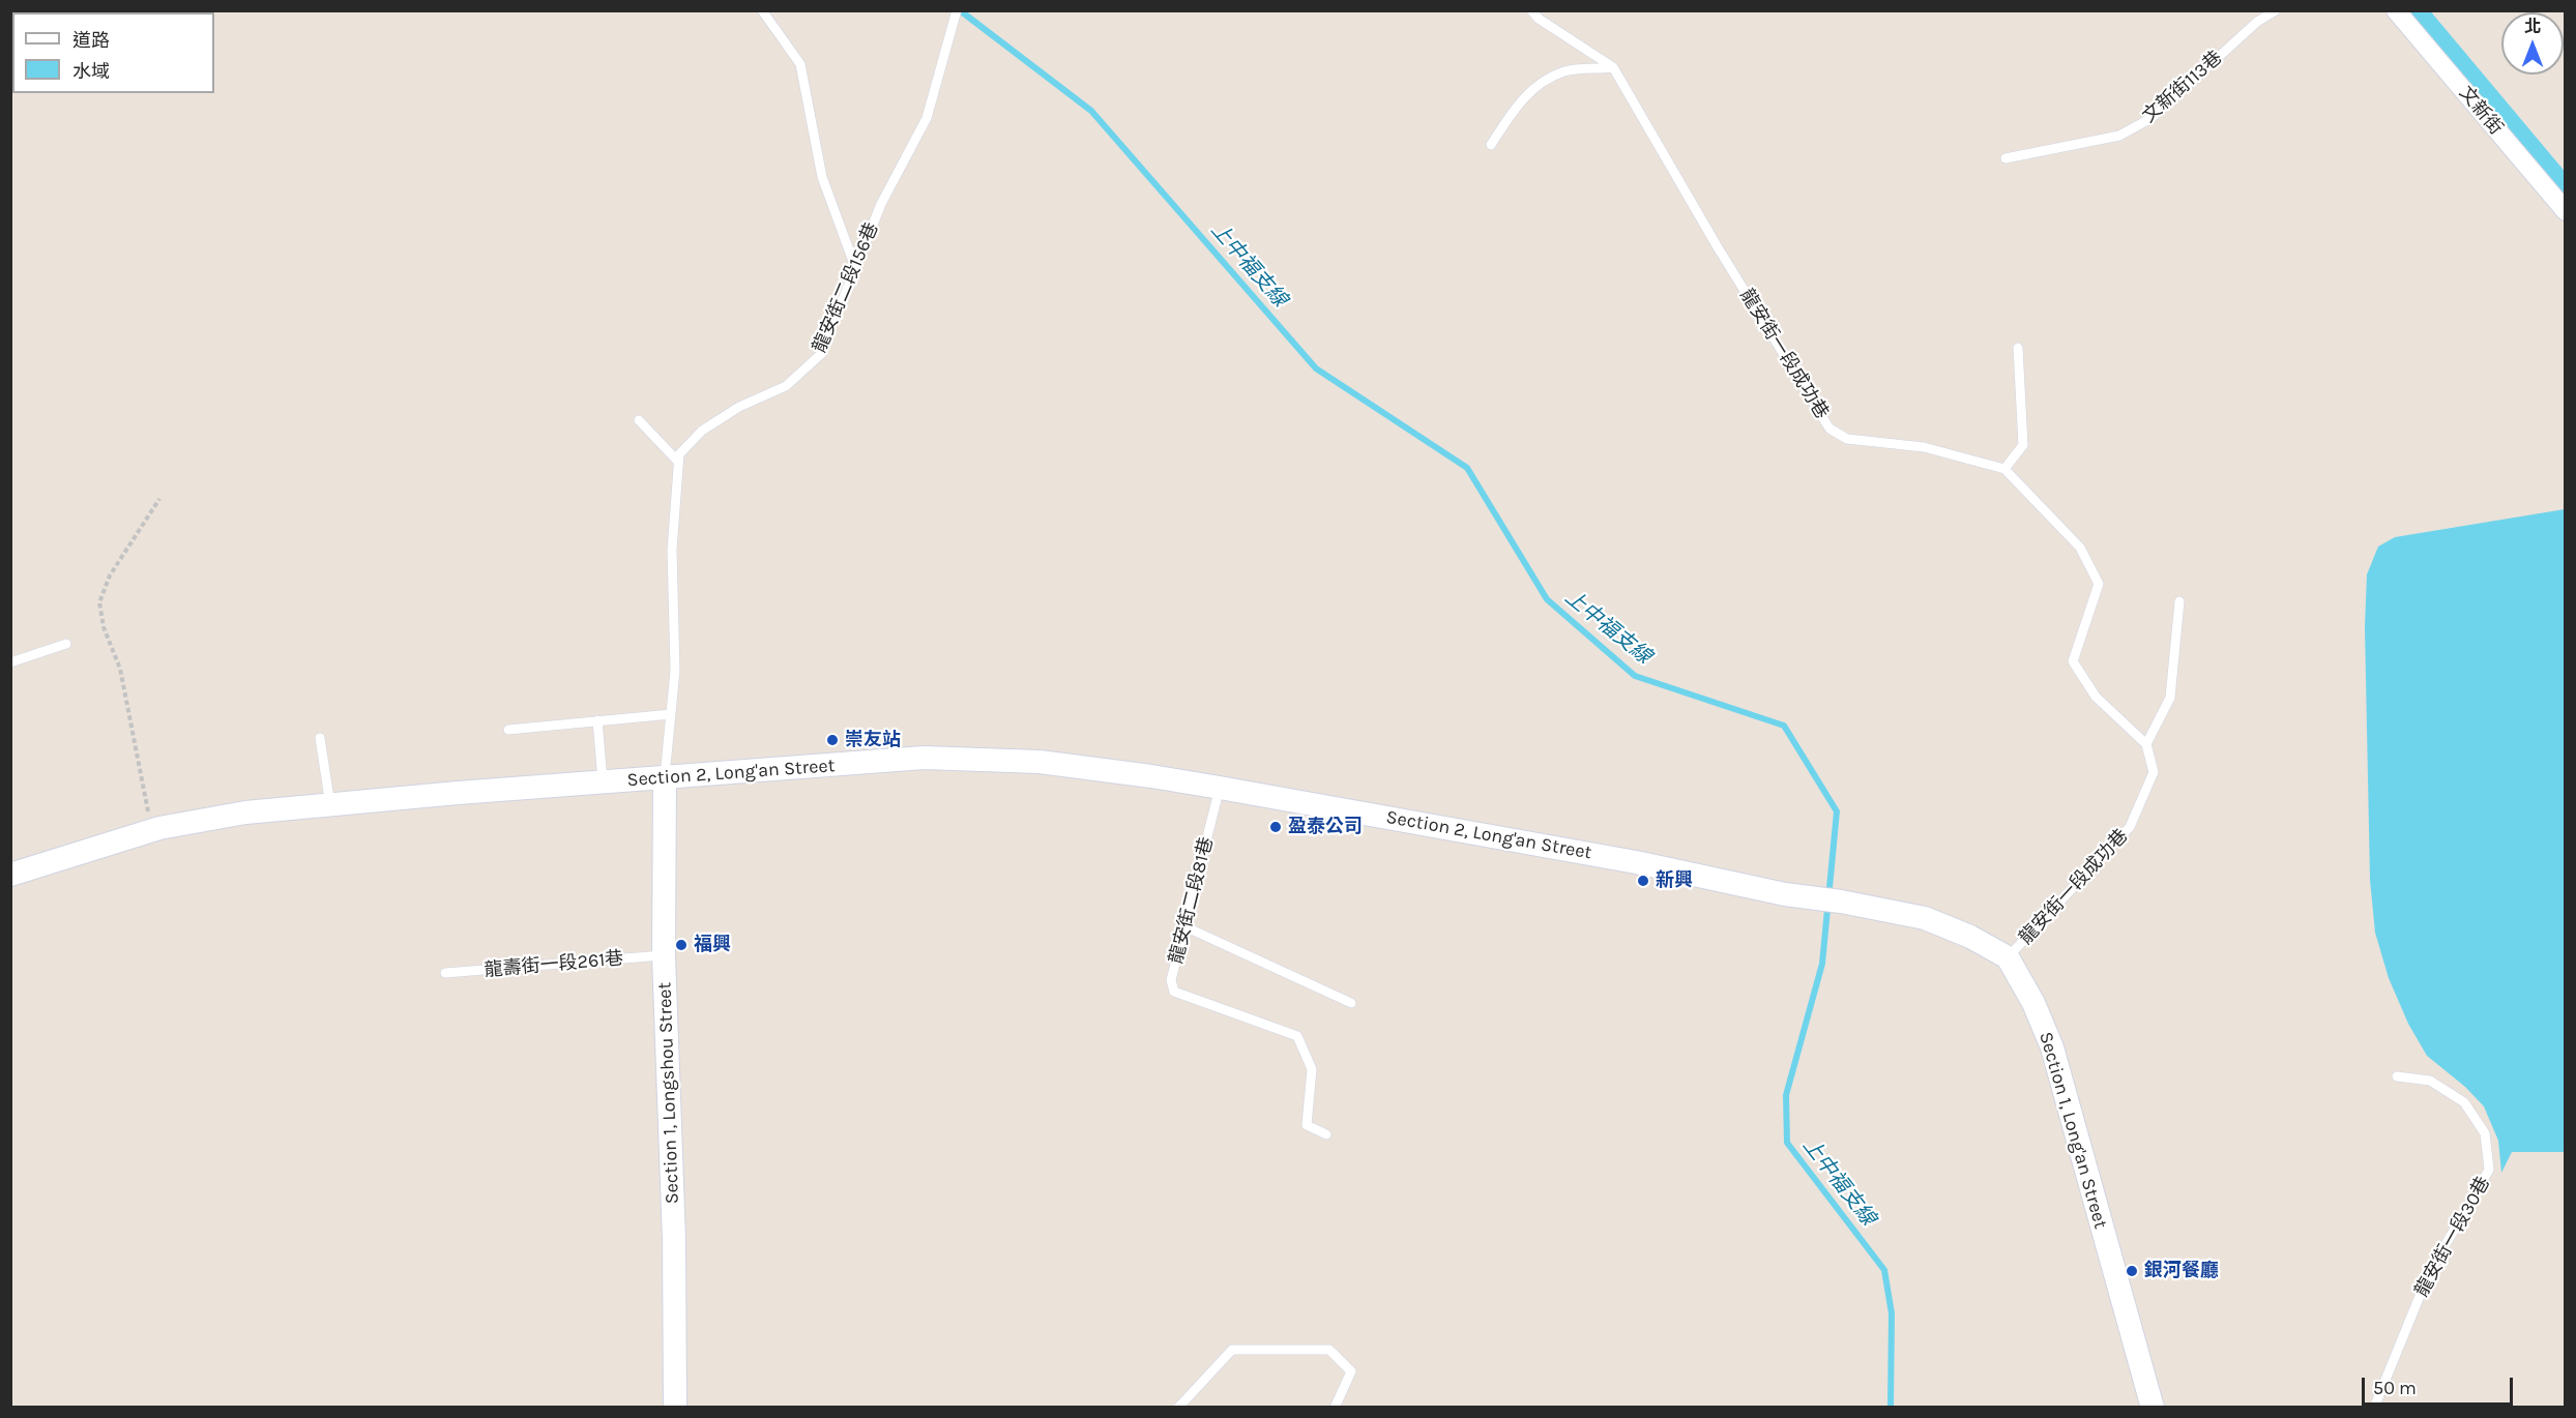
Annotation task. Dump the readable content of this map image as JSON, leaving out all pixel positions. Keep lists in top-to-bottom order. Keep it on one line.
{"streets":{"street":["文新街","Section 2, Long'an Street","Section 1, Longshou Street","Section 1, Long'an Street"],"lane":["文新街113巷","龍安街二段156巷","龍安街一段成功巷","龍安街二段81巷","龍壽街一段261巷","龍安街一段30巷"]},"crossings":[["龍安街一段成功巷","Section 2, Long'an Street"],["龍安街一段成功巷","Section 1, Long'an Street"],["Section 2, Long'an Street","龍安街二段81巷"],["Section 2, Long'an Street","Section 1, Longshou Street"],["Section 2, Long'an Street","Section 1, Long'an Street"],["龍壽街一段261巷","Section 1, Longshou Street"]],"water":["上中福支線"],"places":["崇友站","盈泰公司","新興","福興","銀河餐廳"],"legend":["道路","水域"],"scale_bar":"50 m","north":"top"}
